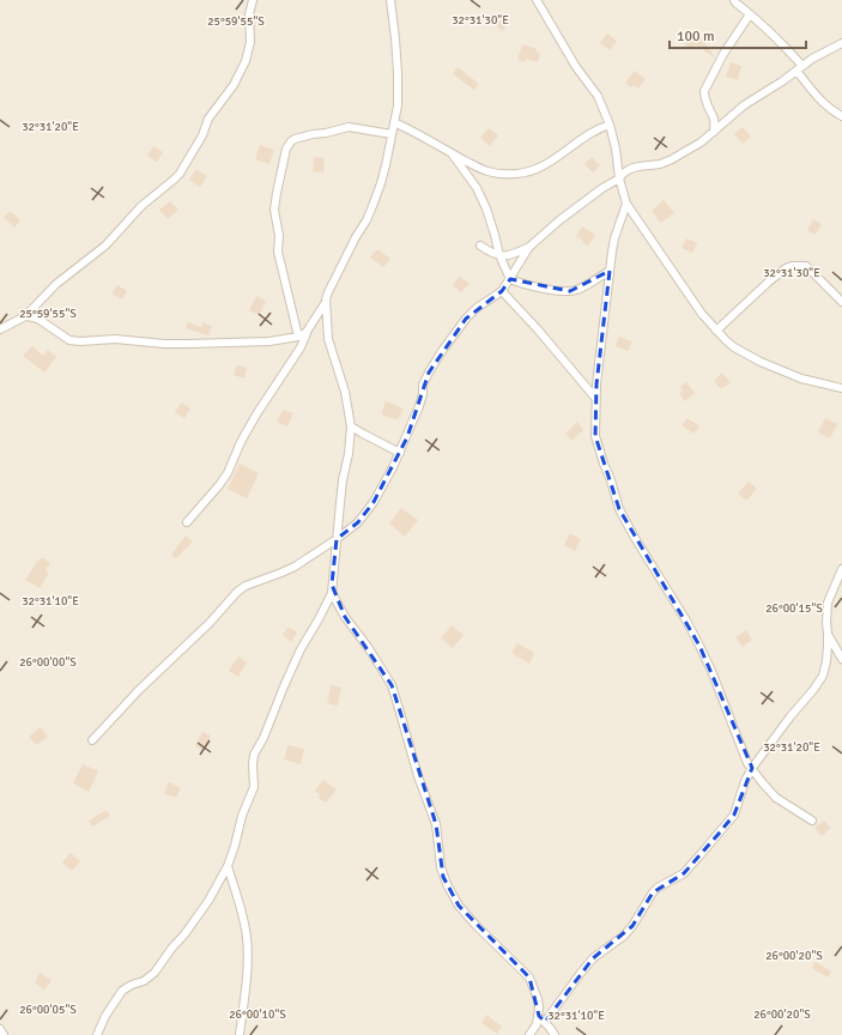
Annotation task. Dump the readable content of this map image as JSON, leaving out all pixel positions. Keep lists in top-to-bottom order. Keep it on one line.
{"scale_bar":"100 m","coordinates":["32°31'30\"E","25°59'55\"S","32°31'20\"E","32°31'10\"E","26°00'15\"S","26°00'00\"S","26°00'20\"S","26°00'05\"S","26°00'10\"S"]}
